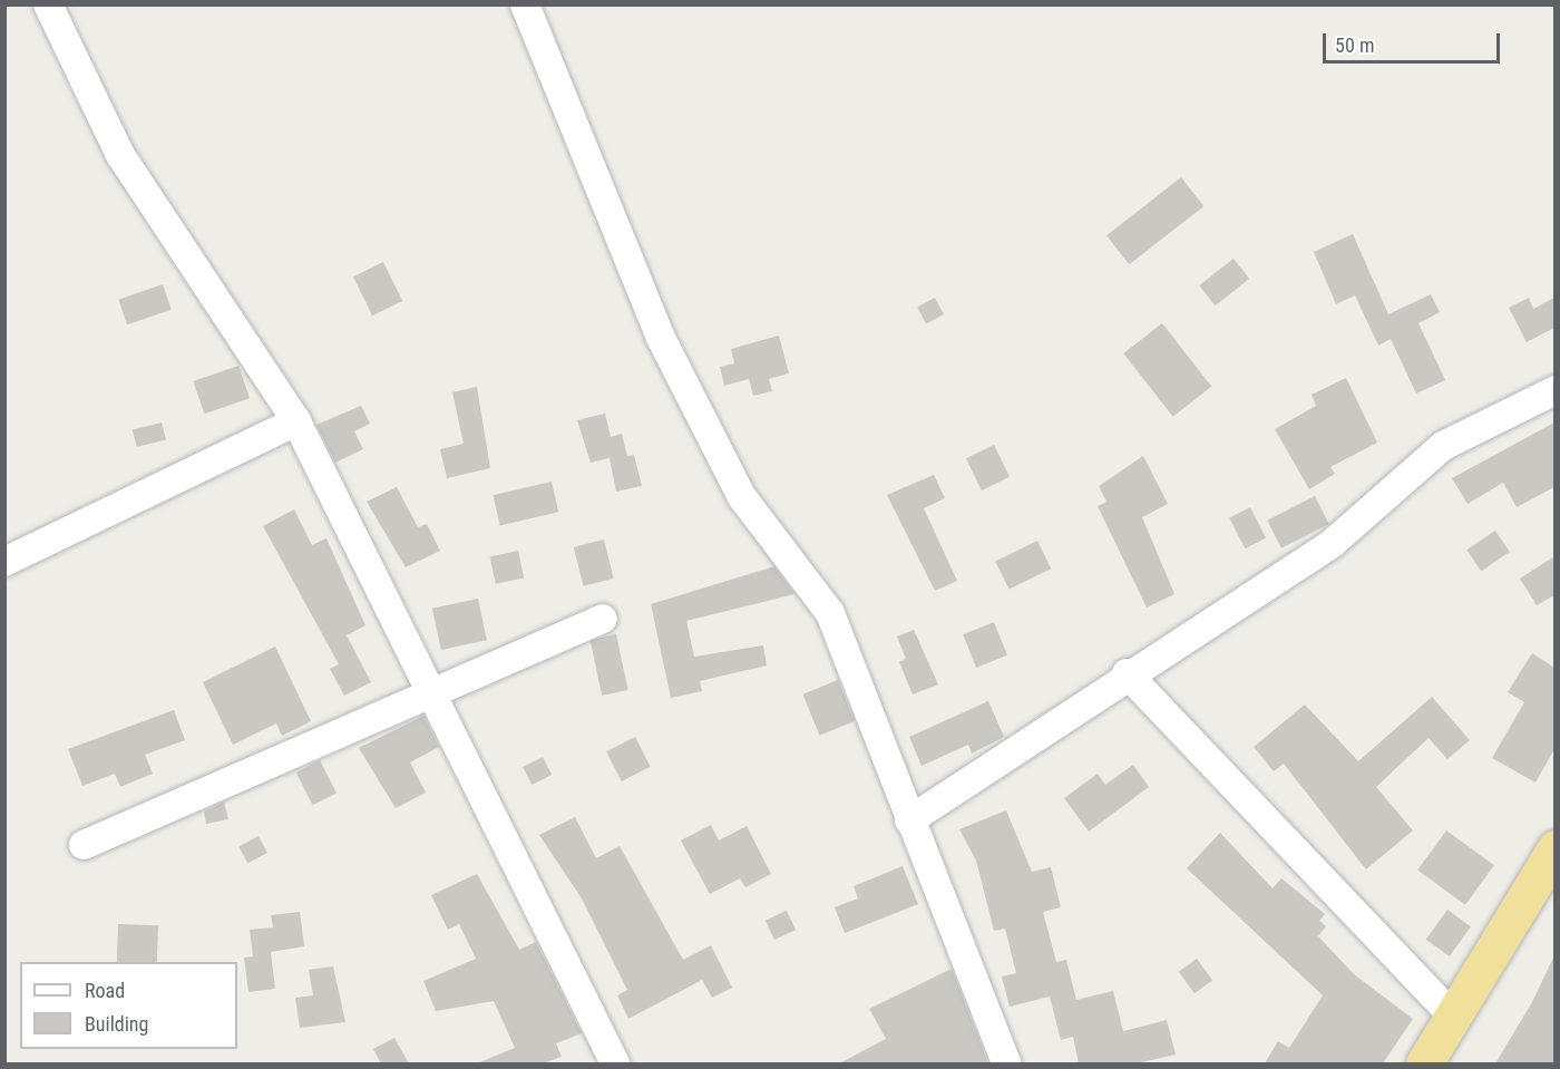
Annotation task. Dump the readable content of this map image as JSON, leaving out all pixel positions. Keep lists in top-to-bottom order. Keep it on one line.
{"legend":["Road","Building"],"scale_bar":"50 m"}
